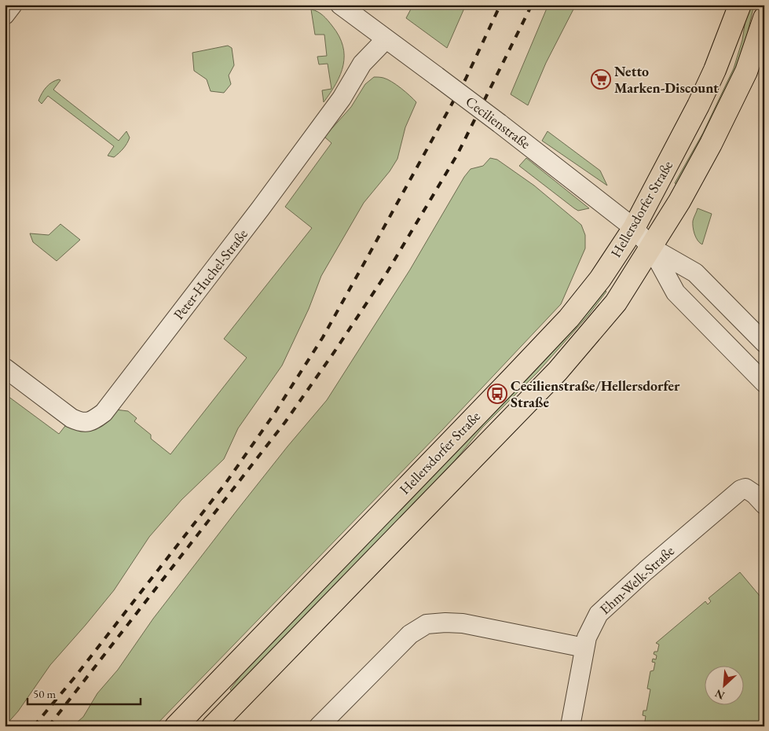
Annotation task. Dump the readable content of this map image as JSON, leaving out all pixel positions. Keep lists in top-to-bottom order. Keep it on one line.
{"streets":{"main road":["Hellersdorfer Straße"],"street":["Cecilienstraße","Peter-Huchel-Straße","Ehm-Welk-Straße"]},"crossings":[["Cecilienstraße","Hellersdorfer Straße"],["Cecilienstraße","Peter-Huchel-Straße"]],"places":{"supermarket":["Netto Marken-Discount"],"bus stop":["Cecilienstraße/Hellersdorfer Straße"]},"scale_bar":"50 m","north":"bottom left"}
